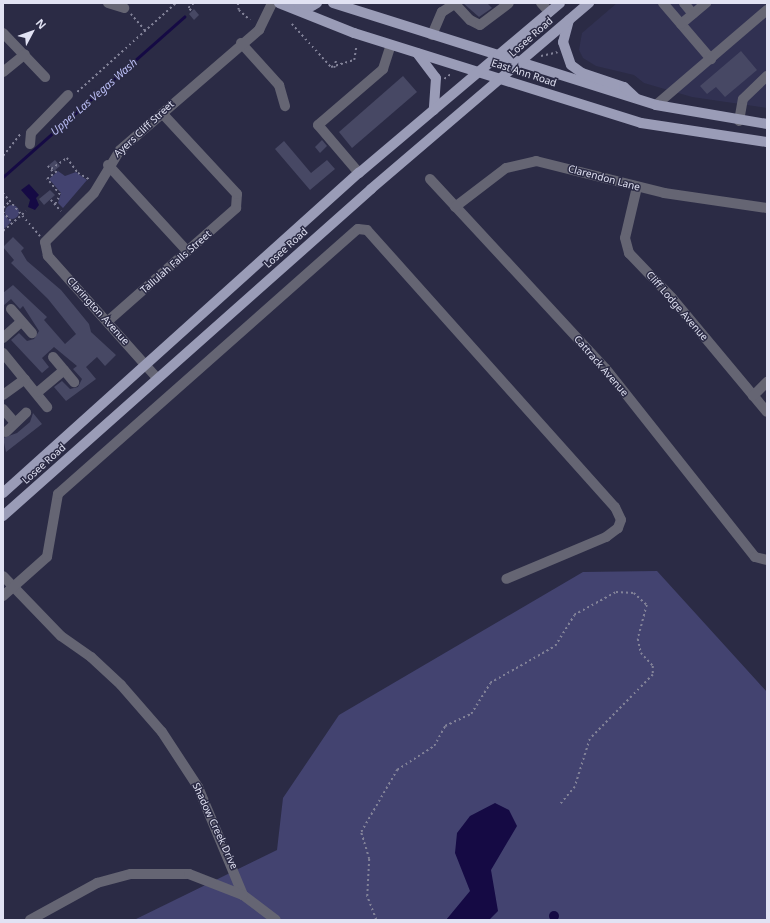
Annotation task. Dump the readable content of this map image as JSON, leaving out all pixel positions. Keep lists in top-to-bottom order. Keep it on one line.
{"streets":{"main road":["Losee Road","East Ann Road"],"street":["Ayers Cliff Street","Clarendon Lane","Tallulah Falls Street","Cliff Lodge Avenue","Clarington Avenue","Cattrack Avenue","Shadow Creek Drive"]},"crossings":[["Losee Road","East Ann Road"],["Losee Road","Clarington Avenue"],["Ayers Cliff Street","Tallulah Falls Street"],["Ayers Cliff Street","Clarington Avenue"],["Clarendon Lane","Cliff Lodge Avenue"],["Clarendon Lane","Cattrack Avenue"],["Tallulah Falls Street","Clarington Avenue"]],"water":["Upper Las Vegas Wash"],"north":"top right"}
